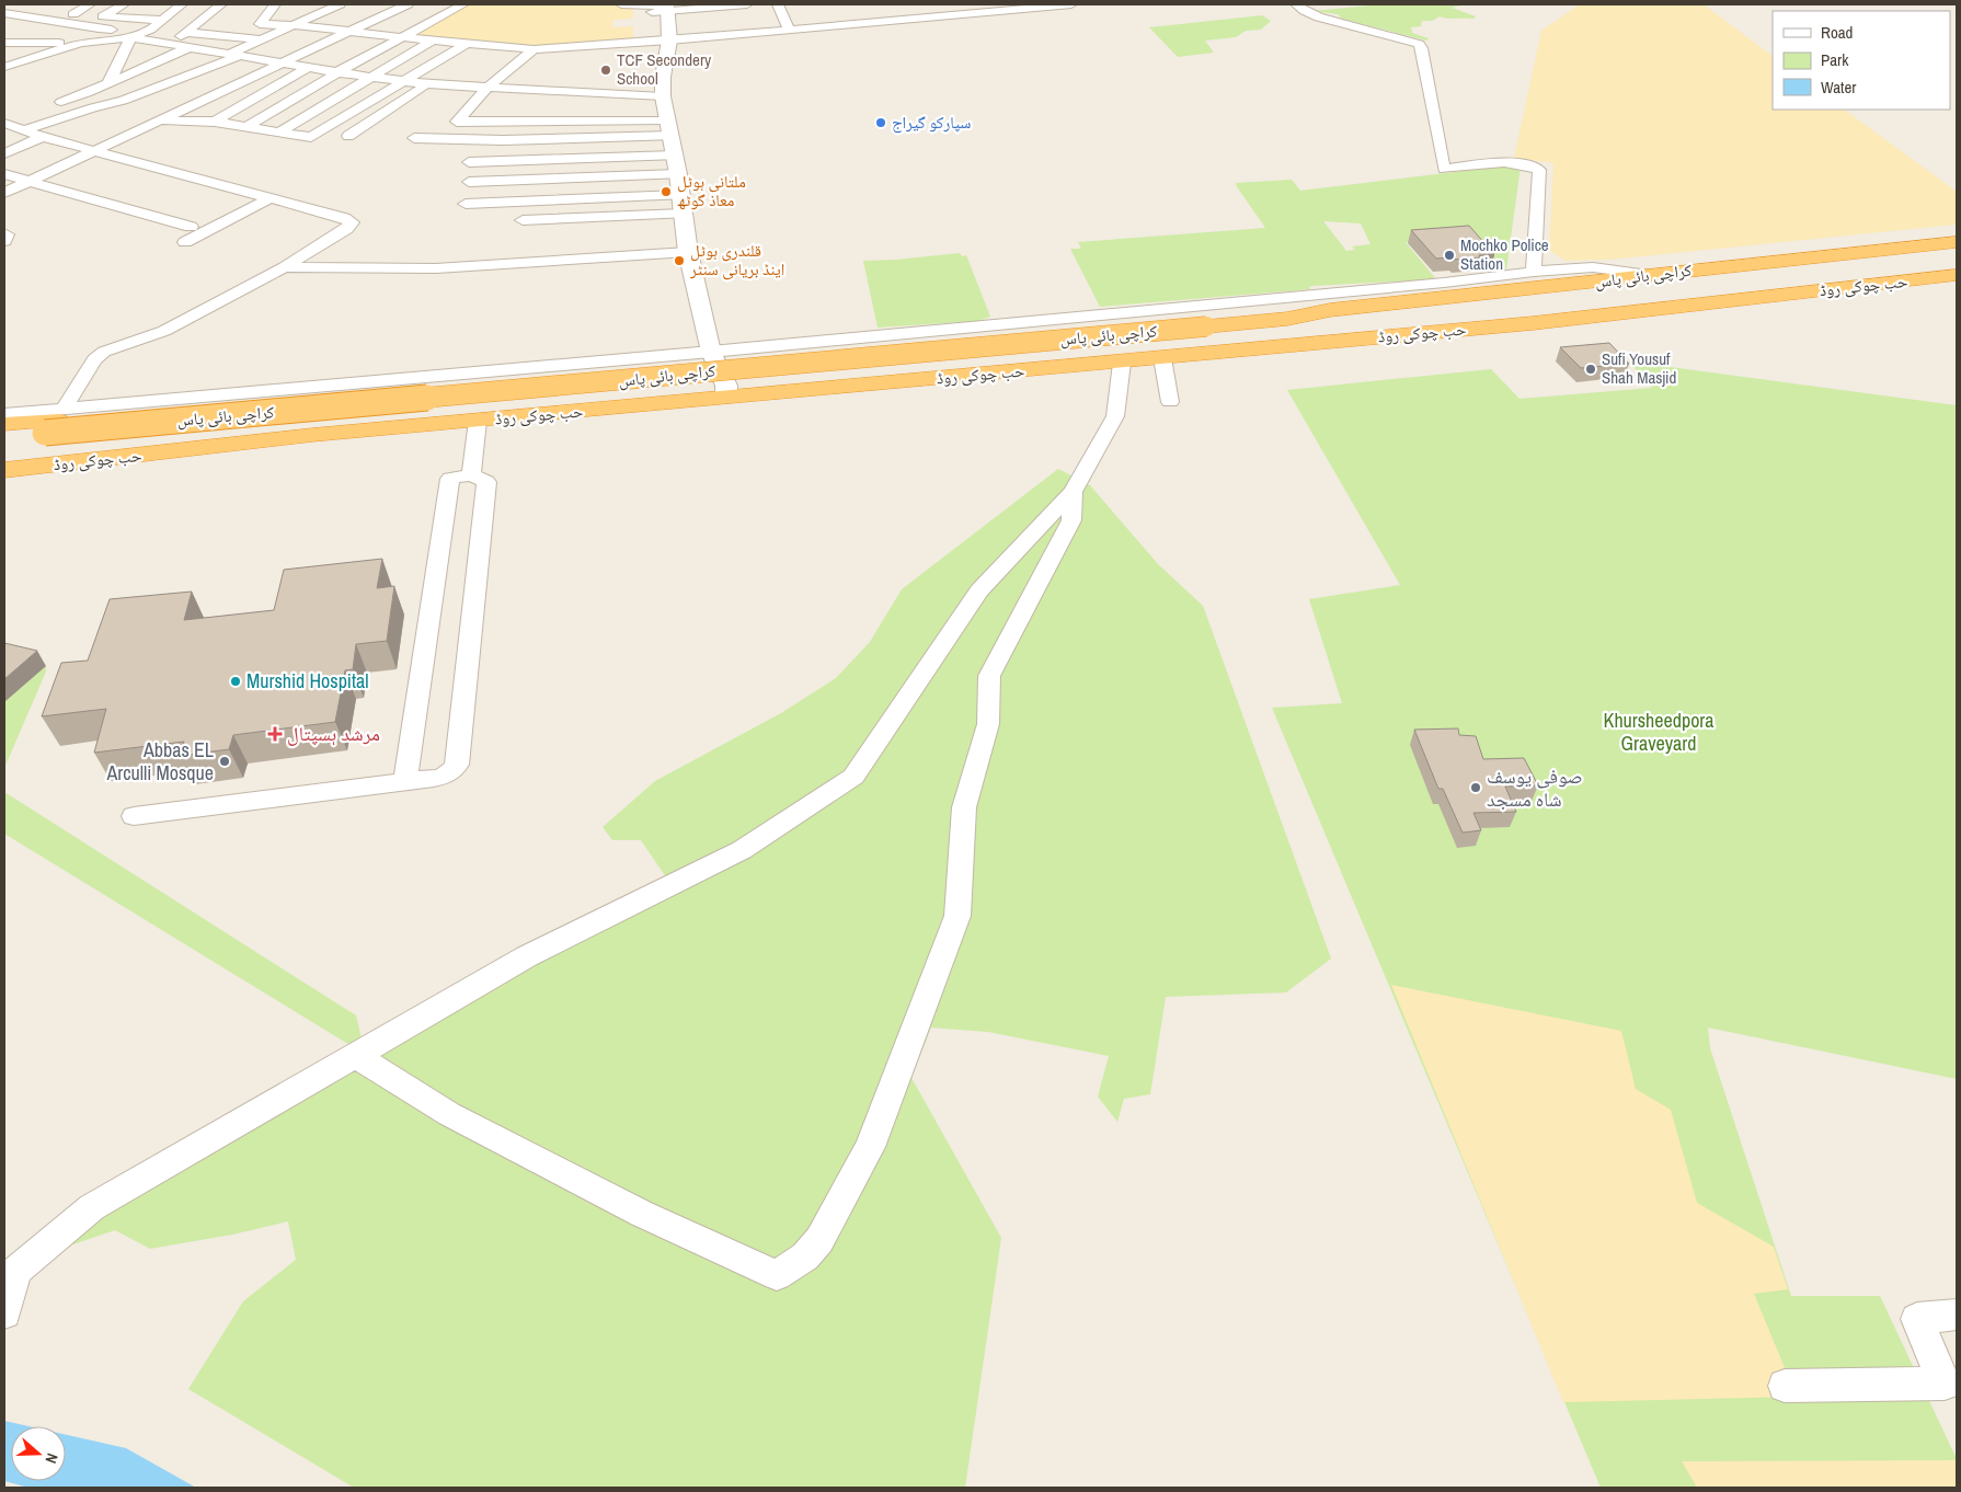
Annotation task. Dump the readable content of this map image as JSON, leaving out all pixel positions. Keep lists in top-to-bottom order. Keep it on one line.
{"streets":{"highway":["کراچی بائی پاس","حب چوکی روڈ"]},"parks":["Khursheedpora Graveyard"],"places":{"other":["TCF Secondery School","سپارکو گیراج","ملتانی ہوٹل معاذ گوٹھ","Mochko Police Station","قلندری ہوٹل اینڈ بریانی سنٹر","Sufi Yousuf Shah Masjid","Murshid Hospital","Abbas EL Arculli Mosque","صوفی یوسف شاہ مسجد"],"health":["مرشد ہسپتال"]},"legend":["Road","Park","Water"],"north":"right"}
